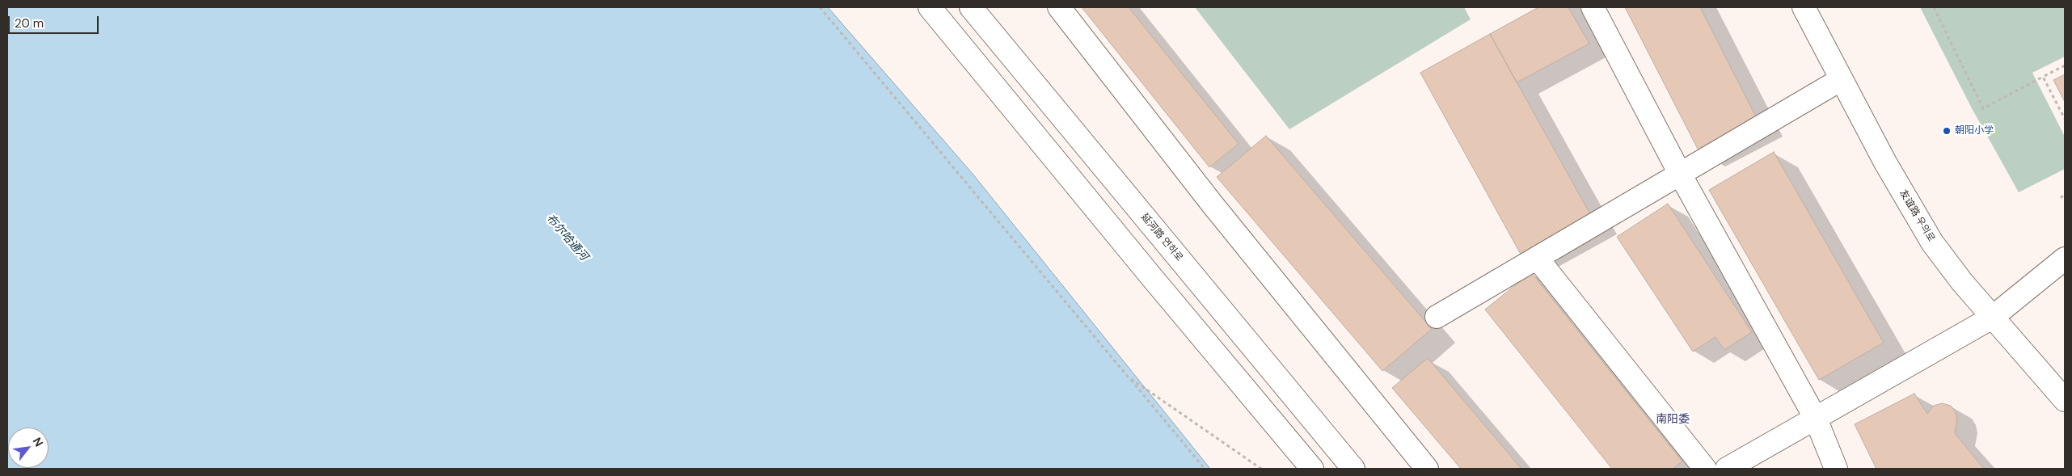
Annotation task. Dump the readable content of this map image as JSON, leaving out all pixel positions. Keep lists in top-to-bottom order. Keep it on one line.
{"streets":{"main road":["友谊路 우의로","延河路 연하로"]},"districts":["南阳委"],"water":["布尔哈通河"],"places":["朝阳小学"],"scale_bar":"20 m","north":"top right"}
